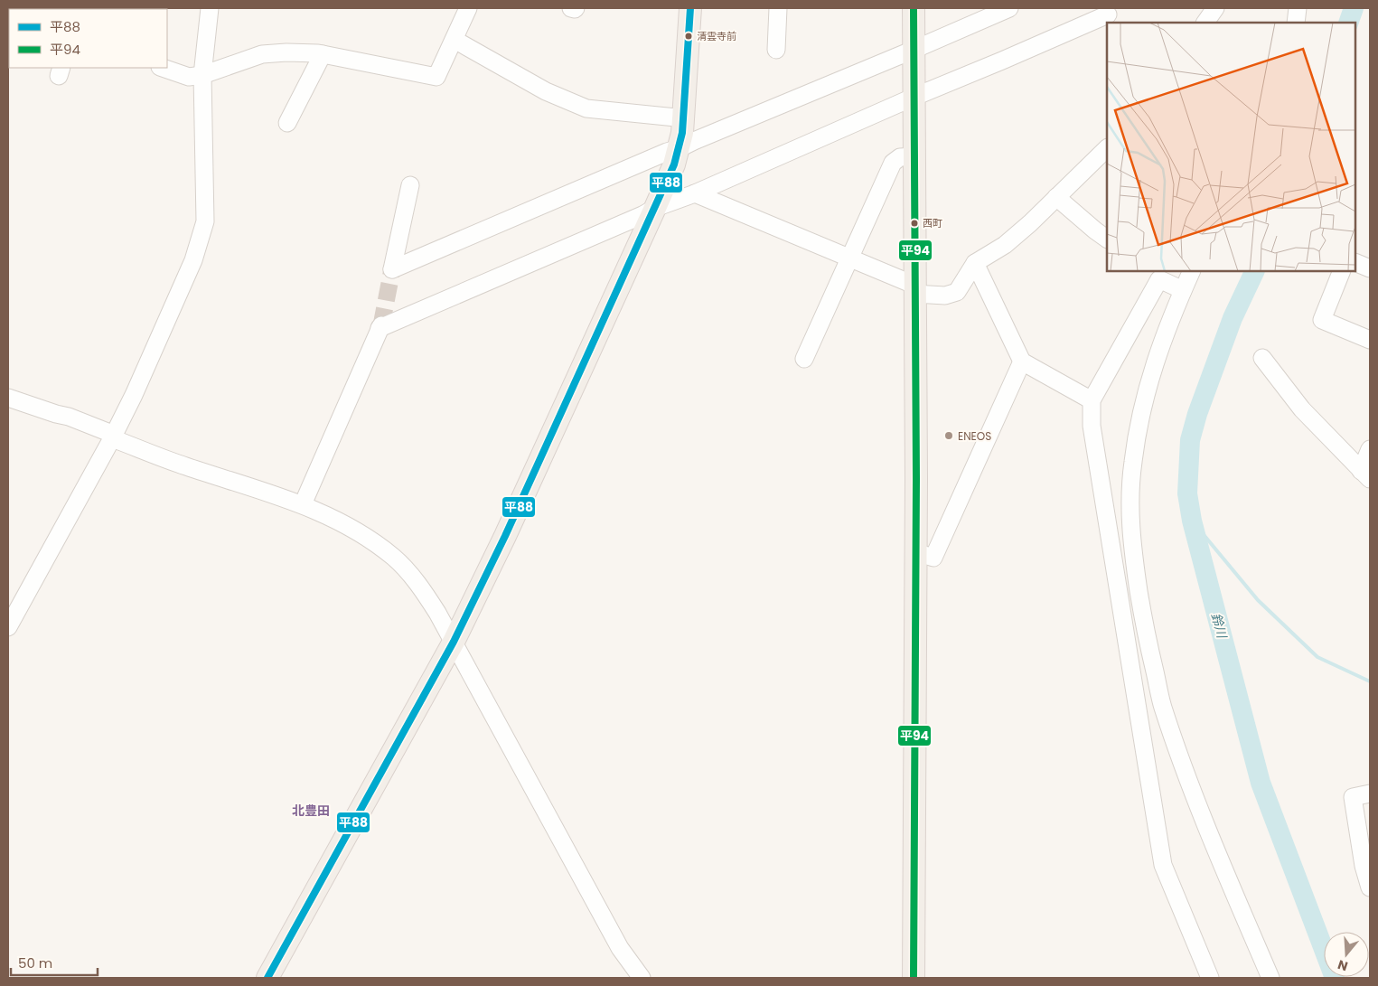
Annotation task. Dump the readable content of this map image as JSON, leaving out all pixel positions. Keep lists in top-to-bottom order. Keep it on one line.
{"districts":["北豊田"],"water":["鈴川"],"places":["清雲寺前","西町","ENEOS"],"lines":["transit line 平88","transit line 平94"],"legend":["平88","平94"],"scale_bar":"50 m","north":"bottom"}
